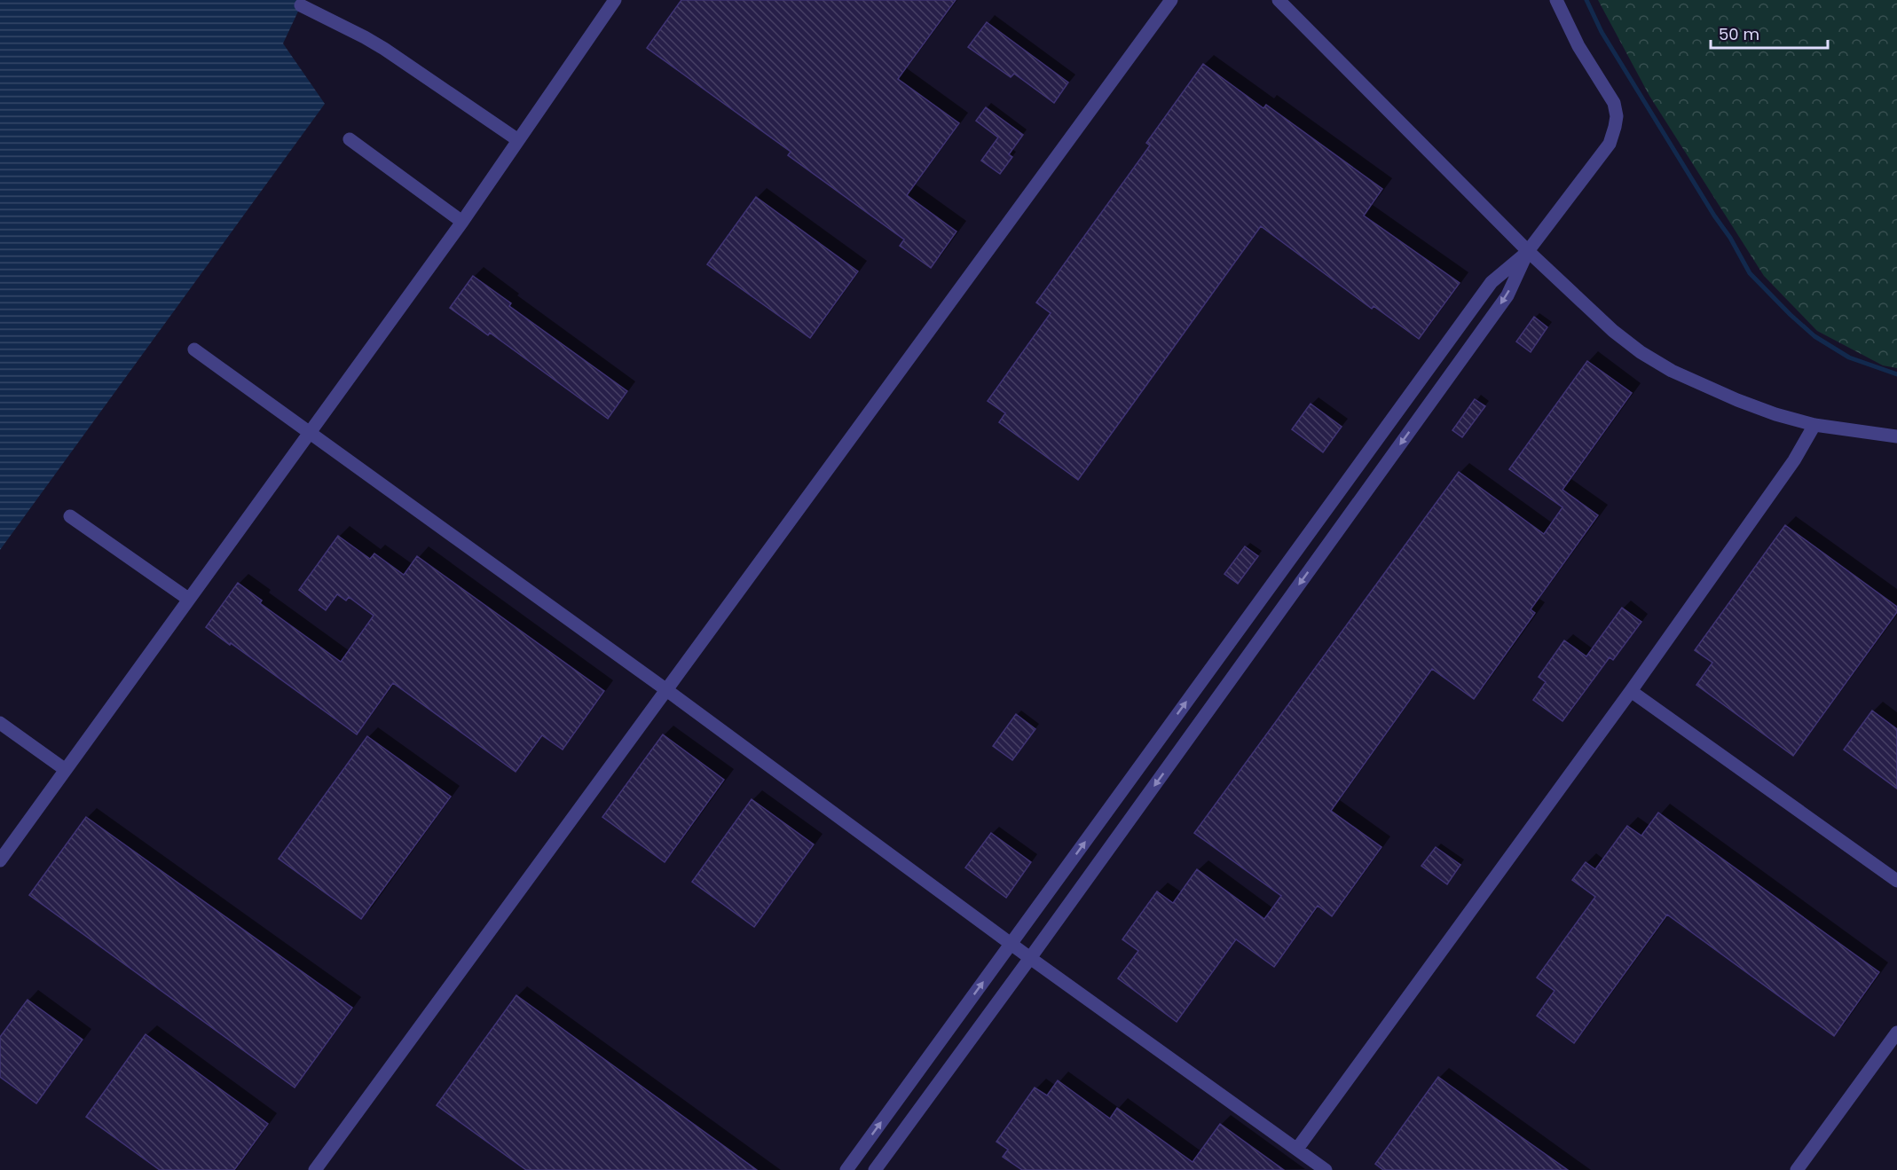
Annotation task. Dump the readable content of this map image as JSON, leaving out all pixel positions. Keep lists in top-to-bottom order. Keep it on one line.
{"scale_bar":"50 m"}
